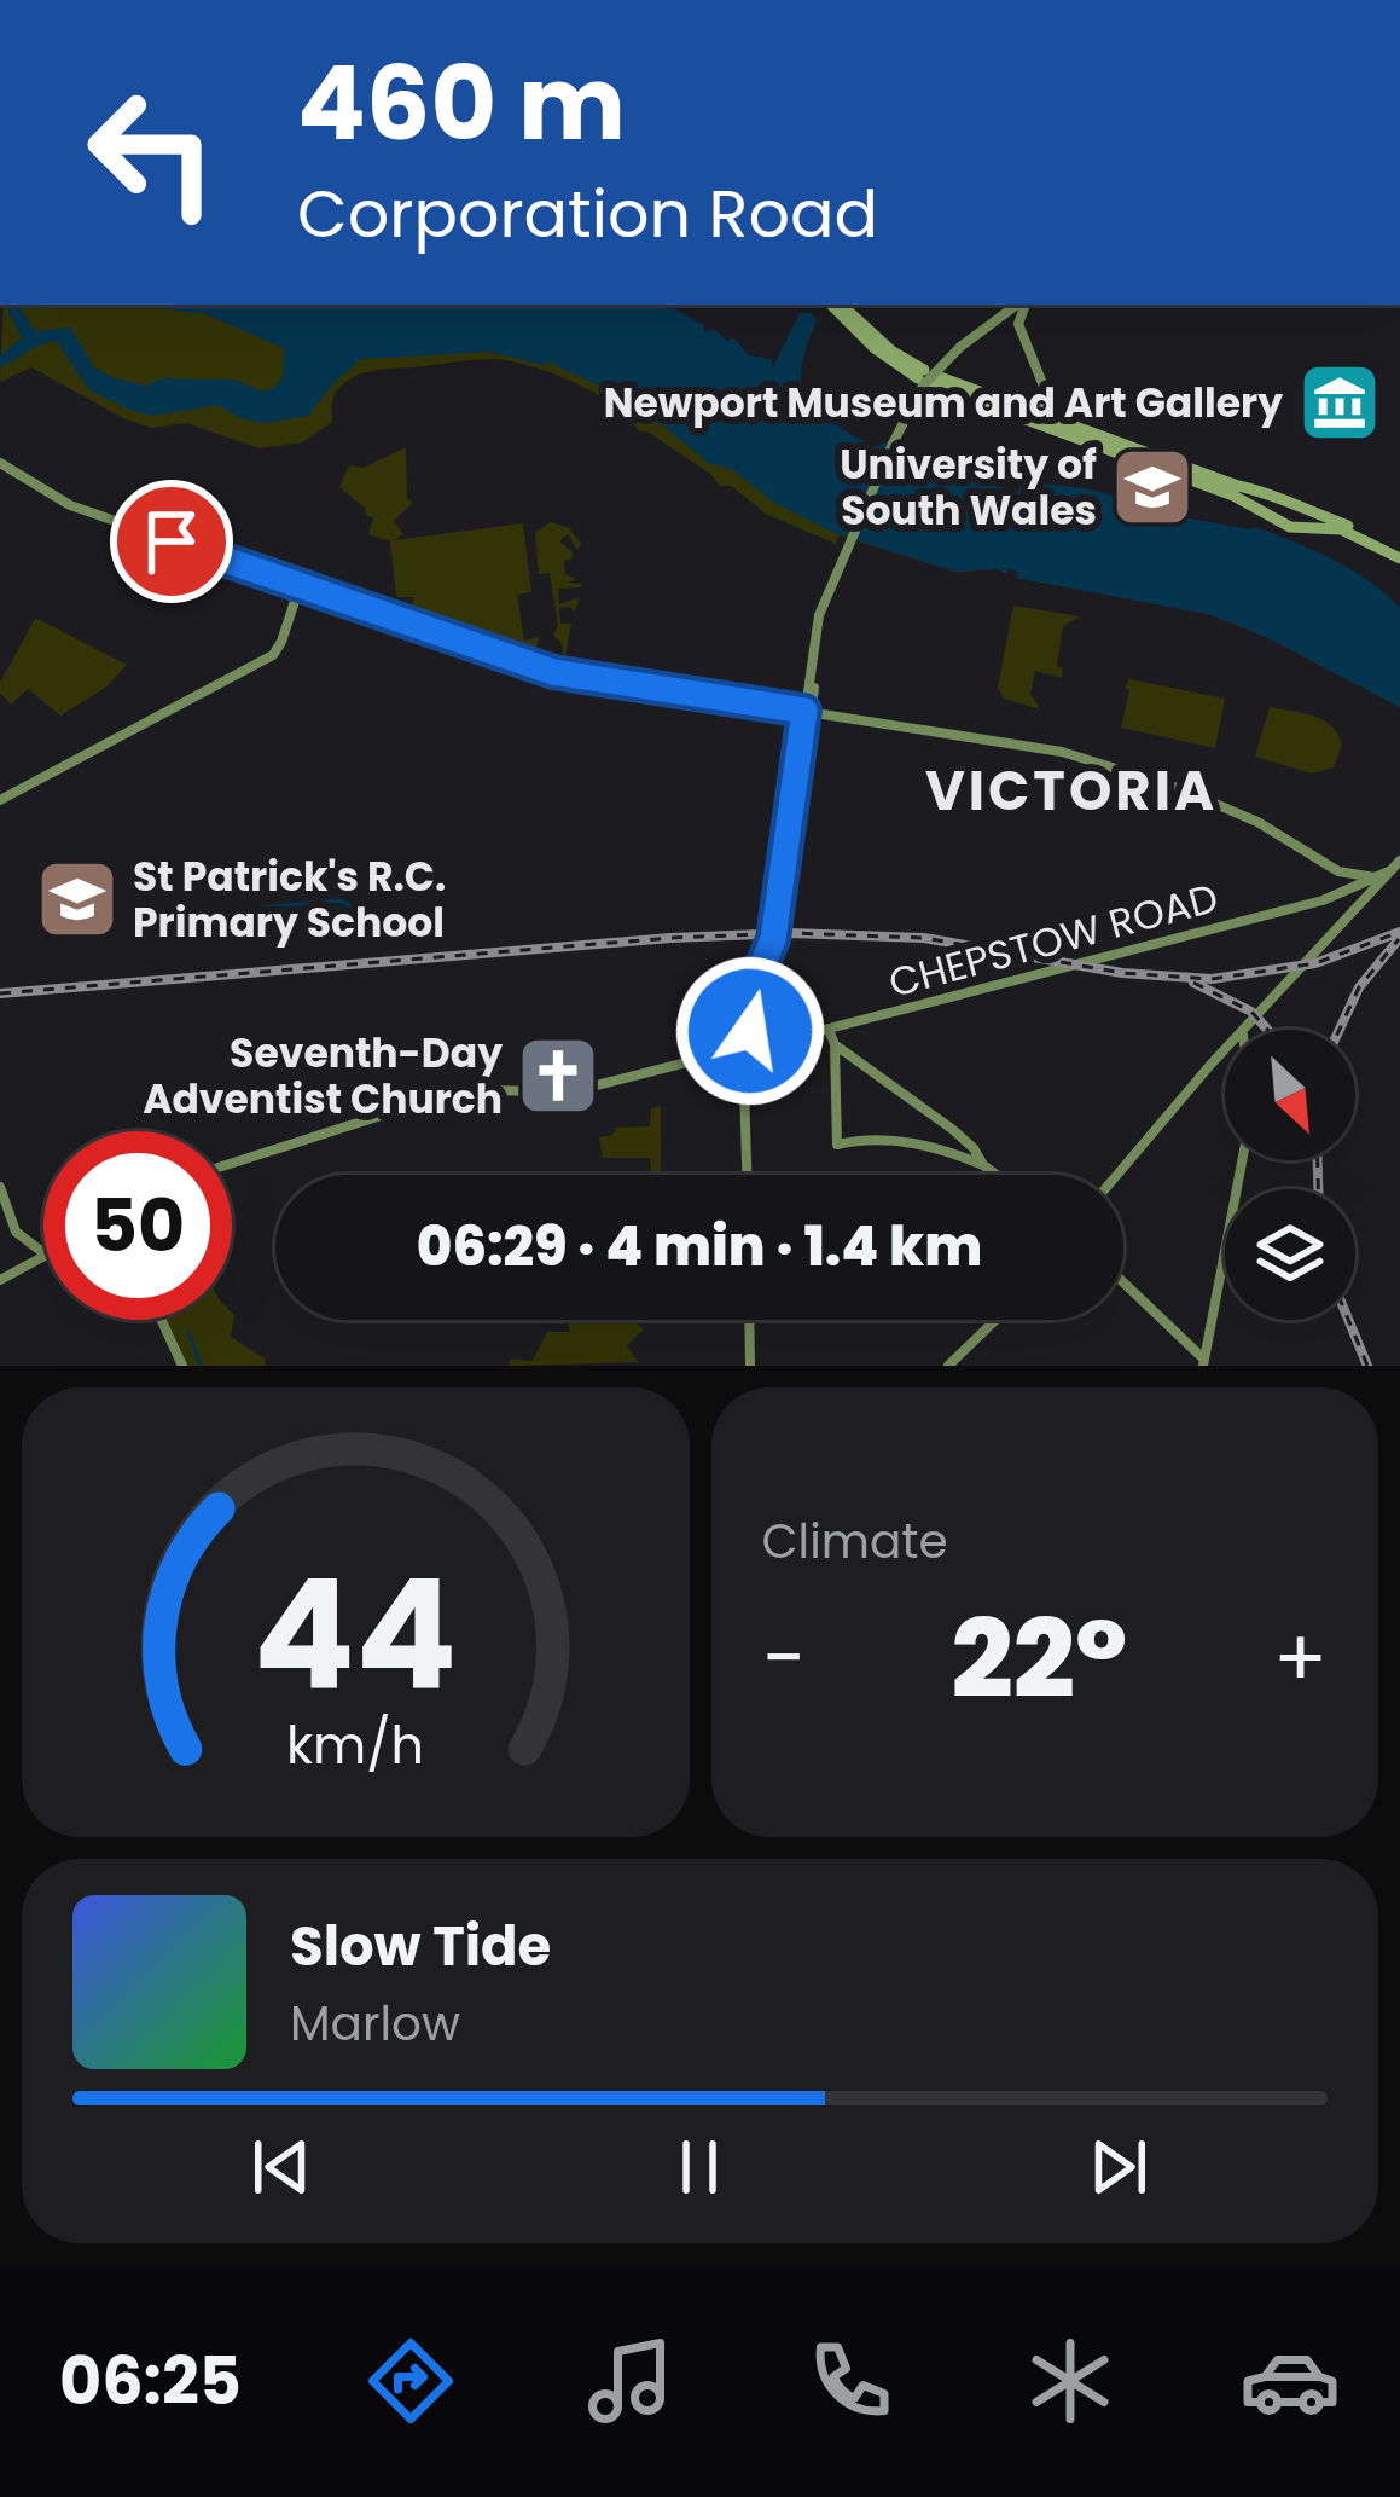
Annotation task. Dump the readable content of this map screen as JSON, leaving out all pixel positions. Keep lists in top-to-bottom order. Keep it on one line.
{"streets":{"street":["CHEPSTOW ROAD"]},"districts":["VICTORIA"],"places":{"museum":["Newport Museum and Art Gallery"],"school or university":["University of South Wales","St Patrick's R.C. Primary School"],"church":["Seventh-Day Adventist Church"]},"north":"bottom right","page":{"turn":["460 m","Corporation Road"],"limit":"50","trip":"06:29 · 4 min · 1.4 km","tile":"Climate","heat":["−","22°","+"],"song":["Slow Tide","Marlow"],"tabs":"06:25","gauge":["44","km/h"]}}
